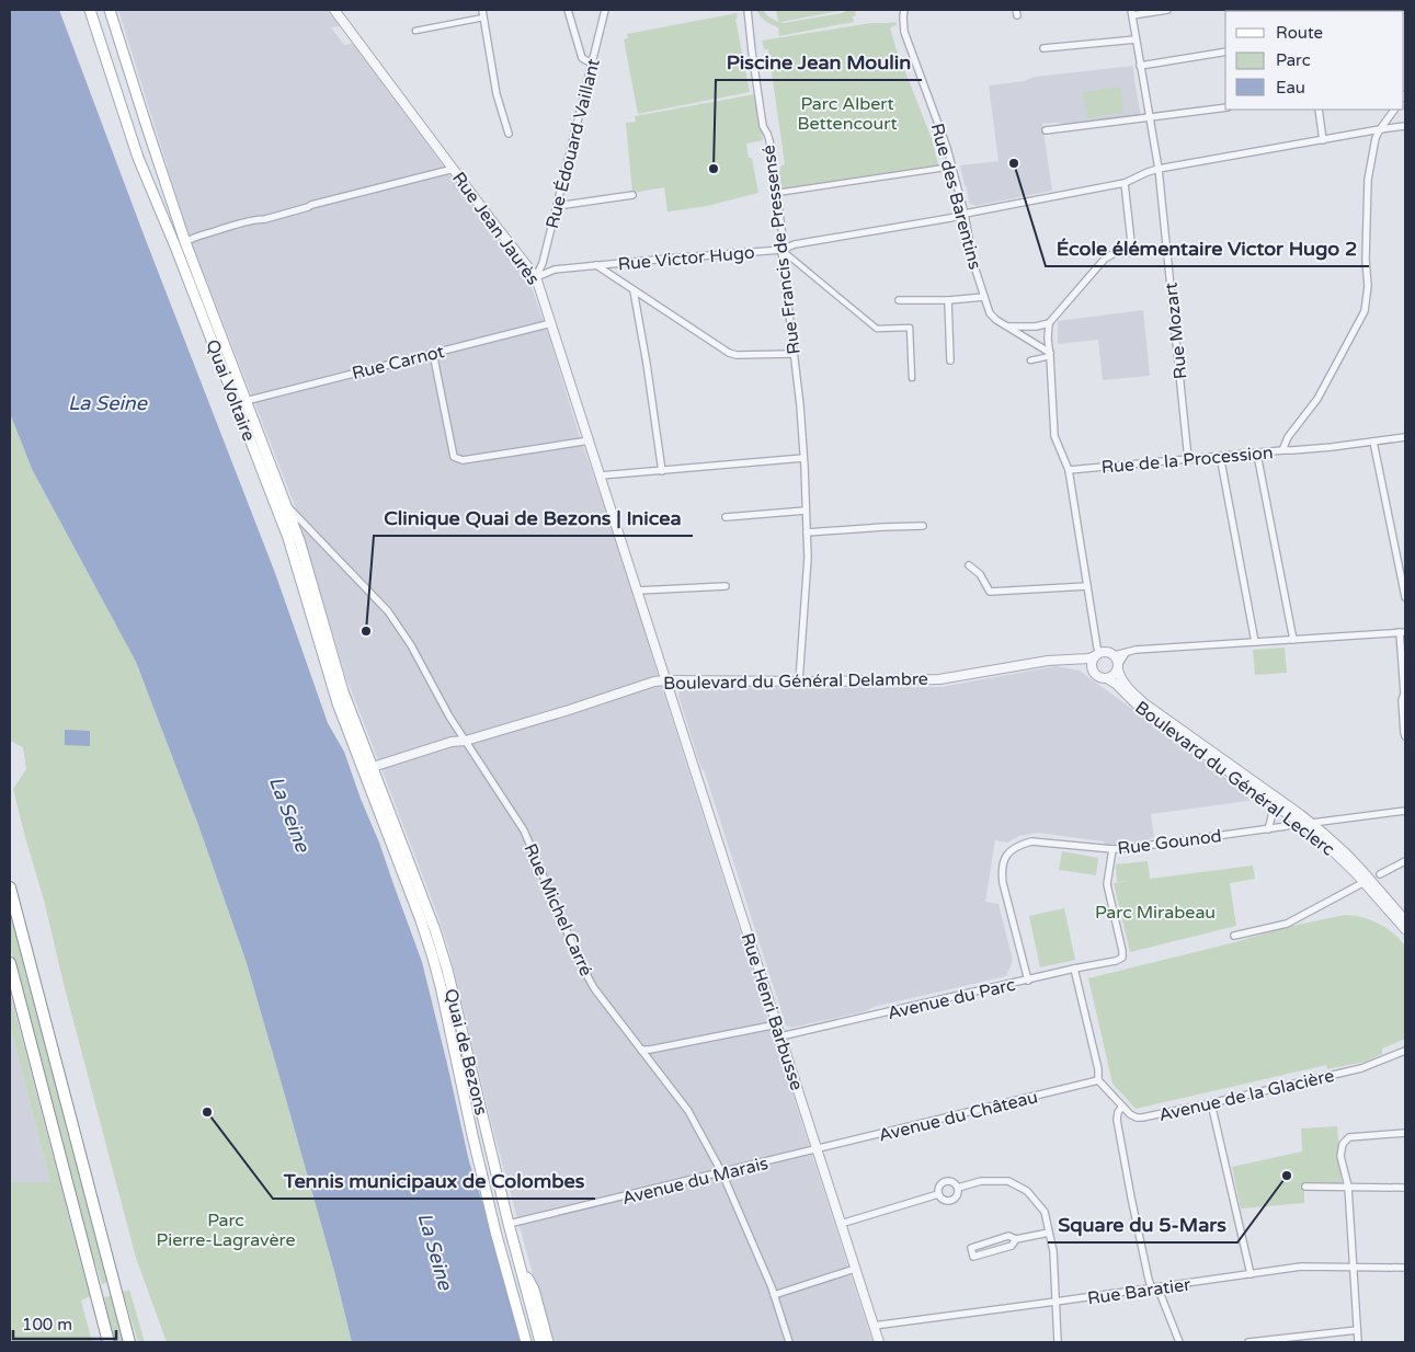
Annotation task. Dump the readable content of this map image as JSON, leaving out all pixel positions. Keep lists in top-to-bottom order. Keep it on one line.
{"streets":{"main road":["Quai Voltaire","Quai de Bezons"],"street":["Rue Édouard Vaillant","Rue des Barentins","Rue Jean Jaurès","Rue Francis de Pressensé","Rue Victor Hugo","Rue Mozart","Rue Carnot","Rue de la Procession","Boulevard du Général Delambre","Boulevard du Général Leclerc","Rue Gounod","Rue Michel Carré","Avenue du Parc","Rue Henri Barbusse","Avenue de la Glacière","Avenue du Château","Avenue du Marais","Rue Baratier"]},"crossings":[["Rue Édouard Vaillant","Rue Jean Jaurès"],["Rue Édouard Vaillant","Rue Victor Hugo"],["Rue des Barentins","Rue Victor Hugo"],["Rue Jean Jaurès","Rue Victor Hugo"],["Rue Jean Jaurès","Rue Carnot"],["Rue Jean Jaurès","Rue Henri Barbusse"],["Rue Francis de Pressensé","Rue Victor Hugo"],["Rue Francis de Pressensé","Boulevard du Général Delambre"],["Rue Victor Hugo","Rue Mozart"],["Rue Victor Hugo","Rue de la Procession"],["Rue Mozart","Rue de la Procession"],["Rue Carnot","Quai Voltaire"],["Quai Voltaire","Boulevard du Général Delambre"],["Quai Voltaire","Rue Michel Carré"],["Quai Voltaire","Quai de Bezons"],["Boulevard du Général Delambre","Boulevard du Général Leclerc"],["Boulevard du Général Delambre","Rue Michel Carré"],["Boulevard du Général Delambre","Rue Henri Barbusse"],["Boulevard du Général Delambre","Quai de Bezons"],["Rue Gounod","Avenue du Parc"],["Rue Michel Carré","Avenue du Marais"],["Avenue du Parc","Rue Henri Barbusse"],["Rue Henri Barbusse","Avenue du Château"],["Rue Henri Barbusse","Avenue du Marais"],["Rue Henri Barbusse","Rue Baratier"],["Quai de Bezons","Avenue du Marais"],["Avenue de la Glacière","Avenue du Château"],["Avenue du Château","Avenue du Marais"]],"water":["La Seine"],"parks":["Parc Albert Bettencourt","Parc Mirabeau","Parc Pierre-Lagravère"],"places":["École élémentaire Victor Hugo 2","Piscine Jean Moulin","Clinique Quai de Bezons | Inicea","Tennis municipaux de Colombes","Square du 5-Mars"],"legend":["Route","Parc","Eau"],"scale_bar":"100 m"}
